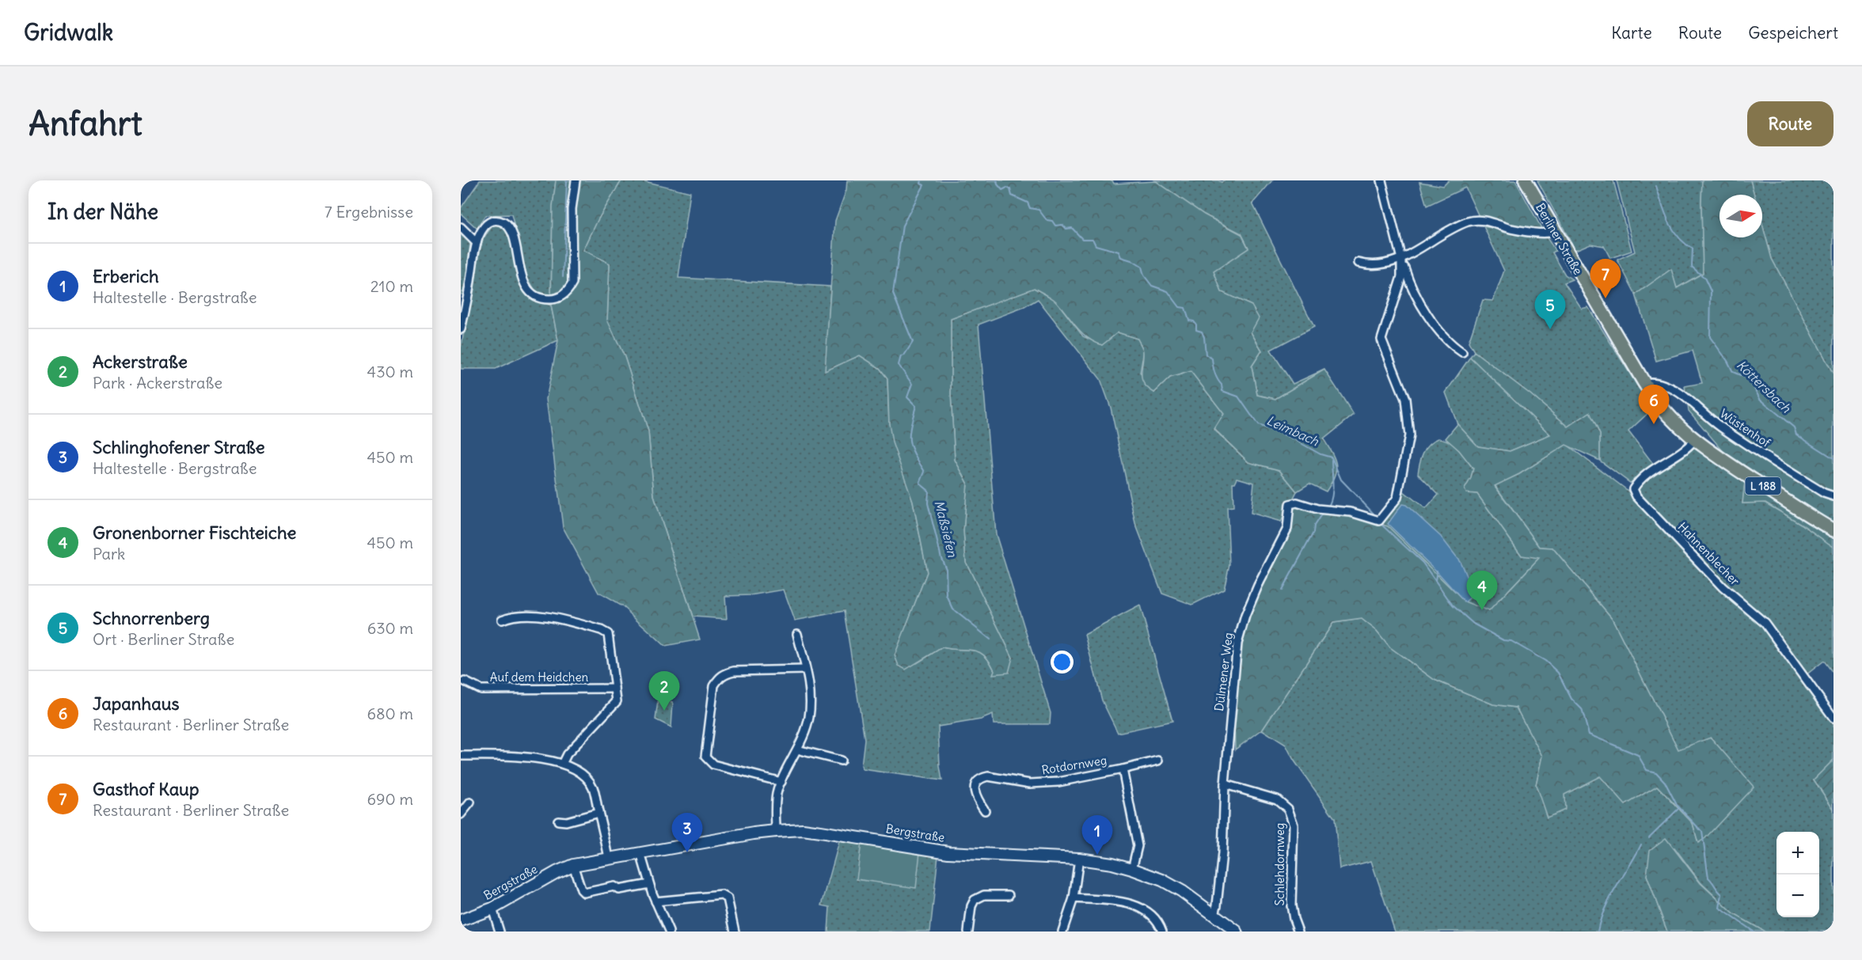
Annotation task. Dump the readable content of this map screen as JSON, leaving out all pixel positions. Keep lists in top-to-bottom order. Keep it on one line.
{"streets":{"main road":["Berliner Straße","L 188"],"street":["Wüstenhof","Hahnenblecher","Dülmener Weg","Auf dem Heidchen","Rotdornweg","Bergstraße","Schlehdornweg"]},"crossings":[["Berliner Straße","Wüstenhof"],["Berliner Straße","Hahnenblecher"],["Dülmener Weg","Bergstraße"],["Dülmener Weg","Schlehdornweg"]],"water":["Köttersbach","Leimbach","Maßsiefen"],"north":"right","page":{"header":"Gridwalk","nav":["Karte","Route","Gespeichert"],"buttons":"Route","title":"Anfahrt","heading":["In der Nähe","7 Ergebnisse"],"list":[{"mark":"1","name":"Erberich","note":"Haltestelle · Bergstraße","value":"210 m"},{"mark":"2","name":"Ackerstraße","note":"Park · Ackerstraße","value":"430 m"},{"mark":"3","name":"Schlinghofener Straße","note":"Haltestelle · Bergstraße","value":"450 m"},{"mark":"4","name":"Gronenborner Fischteiche","note":"Park","value":"450 m"},{"mark":"5","name":"Schnorrenberg","note":"Ort · Berliner Straße","value":"630 m"},{"mark":"6","name":"Japanhaus","note":"Restaurant · Berliner Straße","value":"680 m"},{"mark":"7","name":"Gasthof Kaup","note":"Restaurant · Berliner Straße","value":"690 m"}],"pins":["7","5","6","4","2","3","1"],"map_buttons":["+","−"]}}
